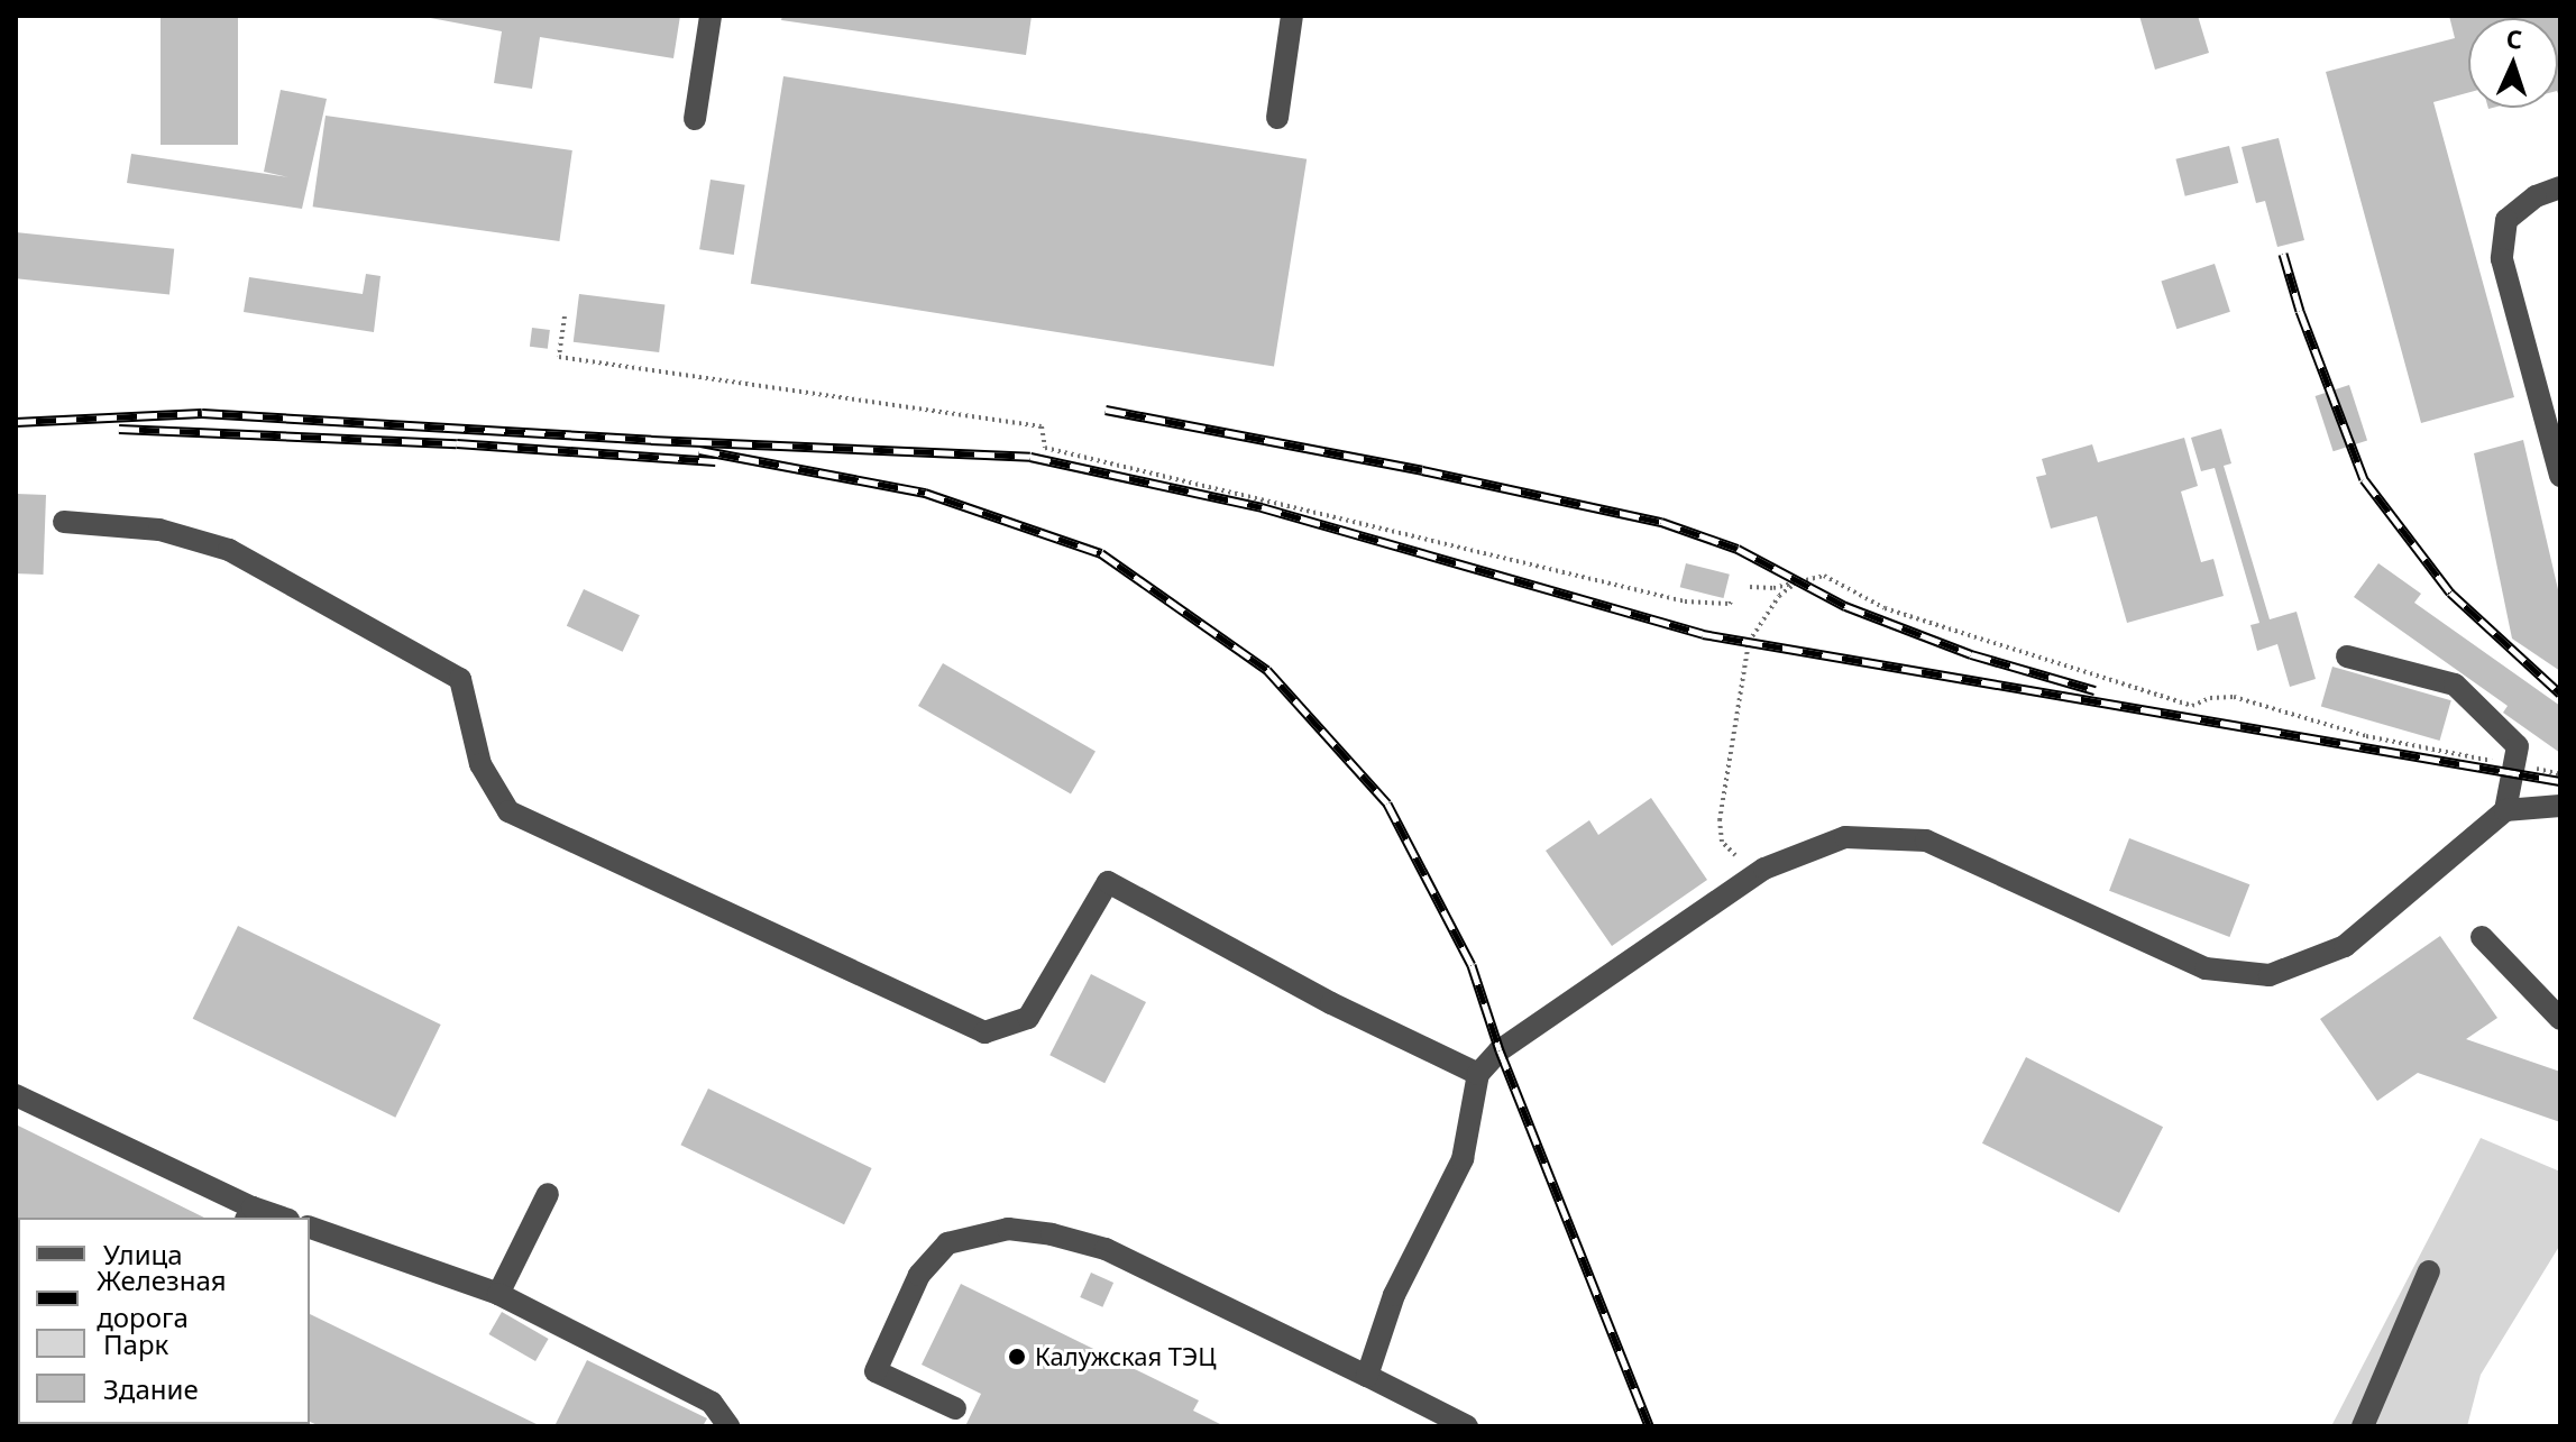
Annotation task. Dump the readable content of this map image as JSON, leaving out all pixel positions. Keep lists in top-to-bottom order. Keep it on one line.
{"places":["Калужская ТЭЦ"],"legend":["Улица","Железная дорога","Парк","Здание"],"north":"top"}
